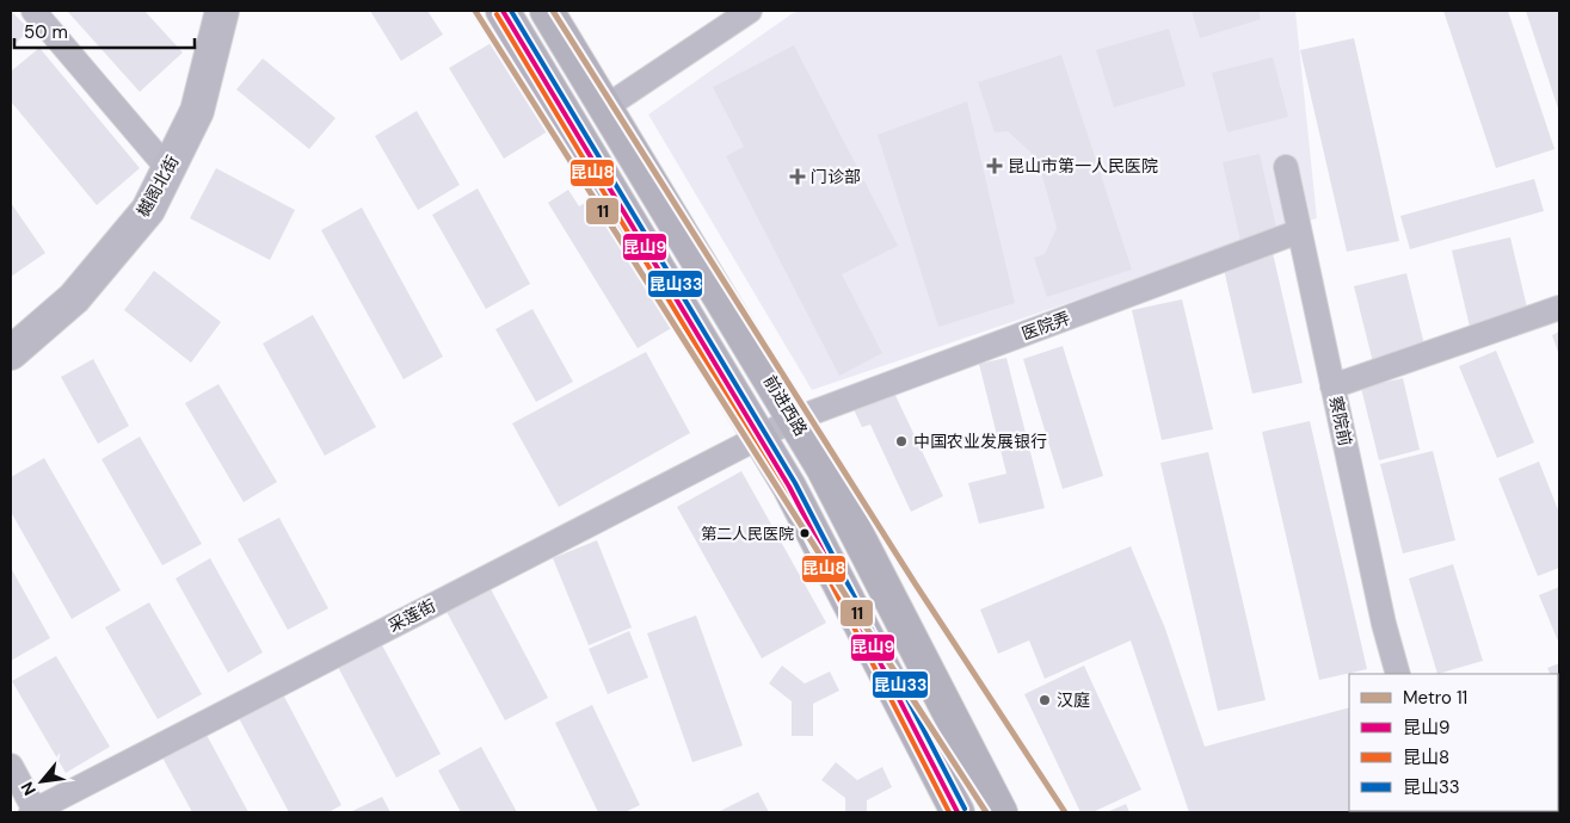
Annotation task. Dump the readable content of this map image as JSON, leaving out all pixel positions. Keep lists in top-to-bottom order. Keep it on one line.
{"streets":{"main road":["前进西路"],"street":["樾阁北街","医院弄","察院前","采莲街"]},"crossings":[["医院弄","前进西路"],["医院弄","察院前"],["医院弄","采莲街"],["前进西路","采莲街"]],"places":{"health":["昆山市第一人民医院","门诊部"],"other":["中国农业发展银行","第二人民医院","汉庭"]},"lines":["metro line 11","transit line 昆山9","transit line 昆山33","transit line 昆山8"],"legend":["Metro 11","昆山9","昆山8","昆山33"],"scale_bar":"50 m","north":"bottom left"}
